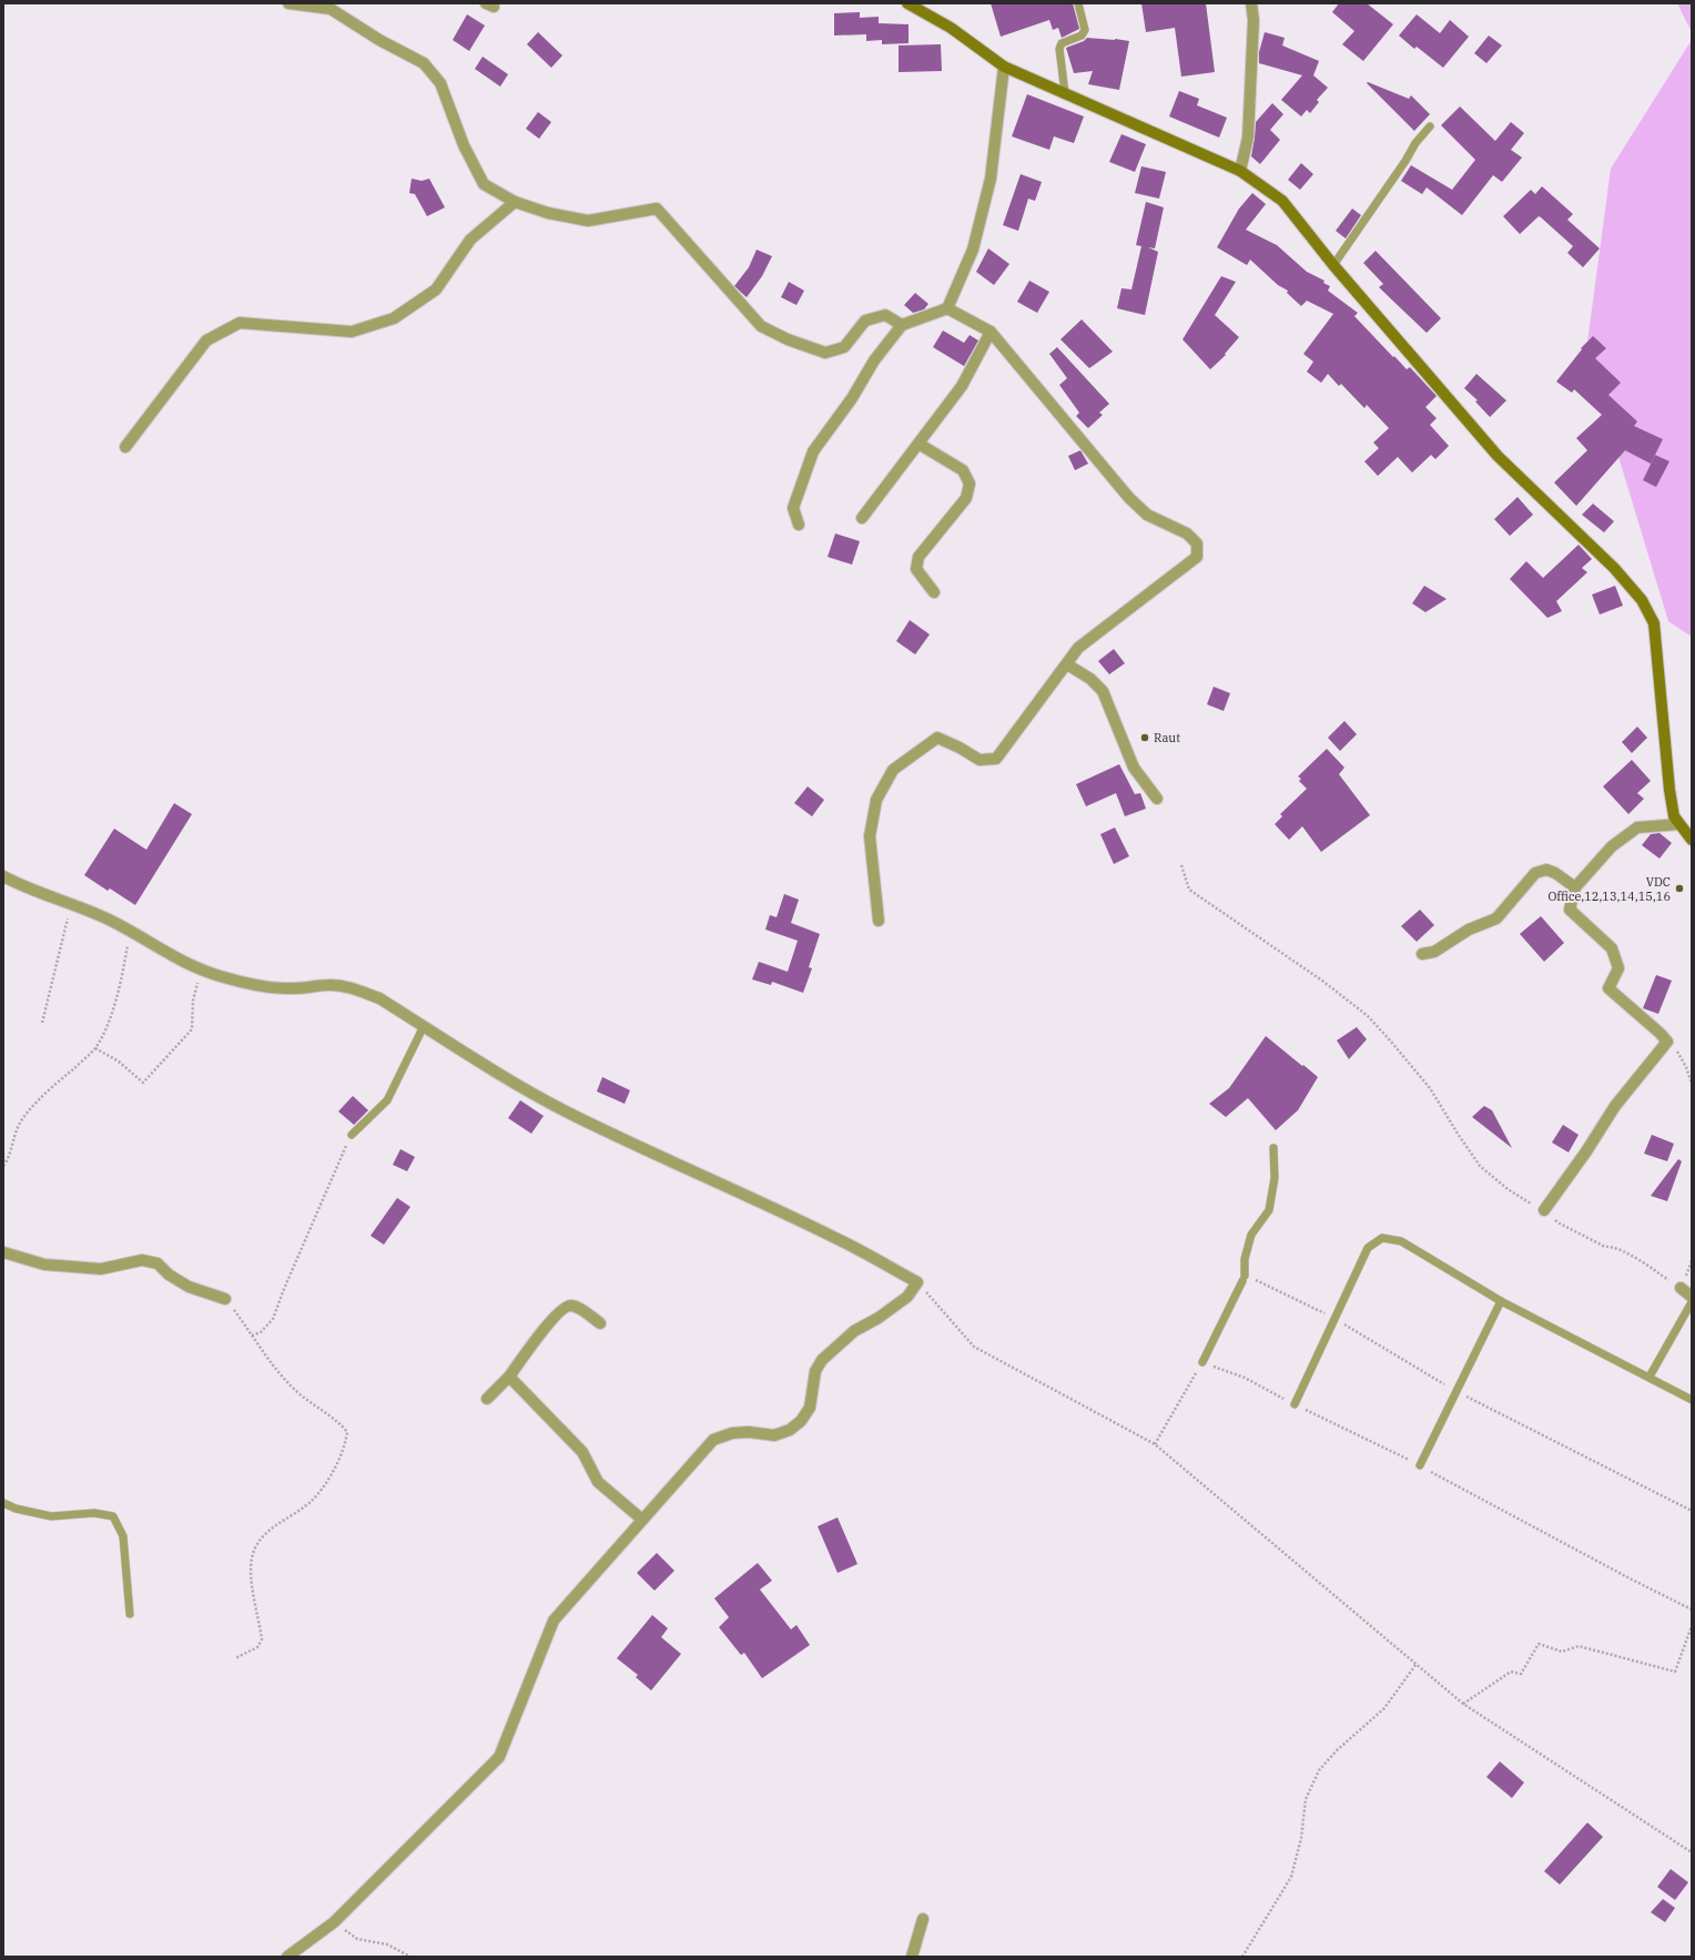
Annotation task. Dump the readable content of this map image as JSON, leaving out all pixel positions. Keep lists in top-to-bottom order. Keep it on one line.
{"places":["Raut","VDC Office,12,13,14,15,16"]}
